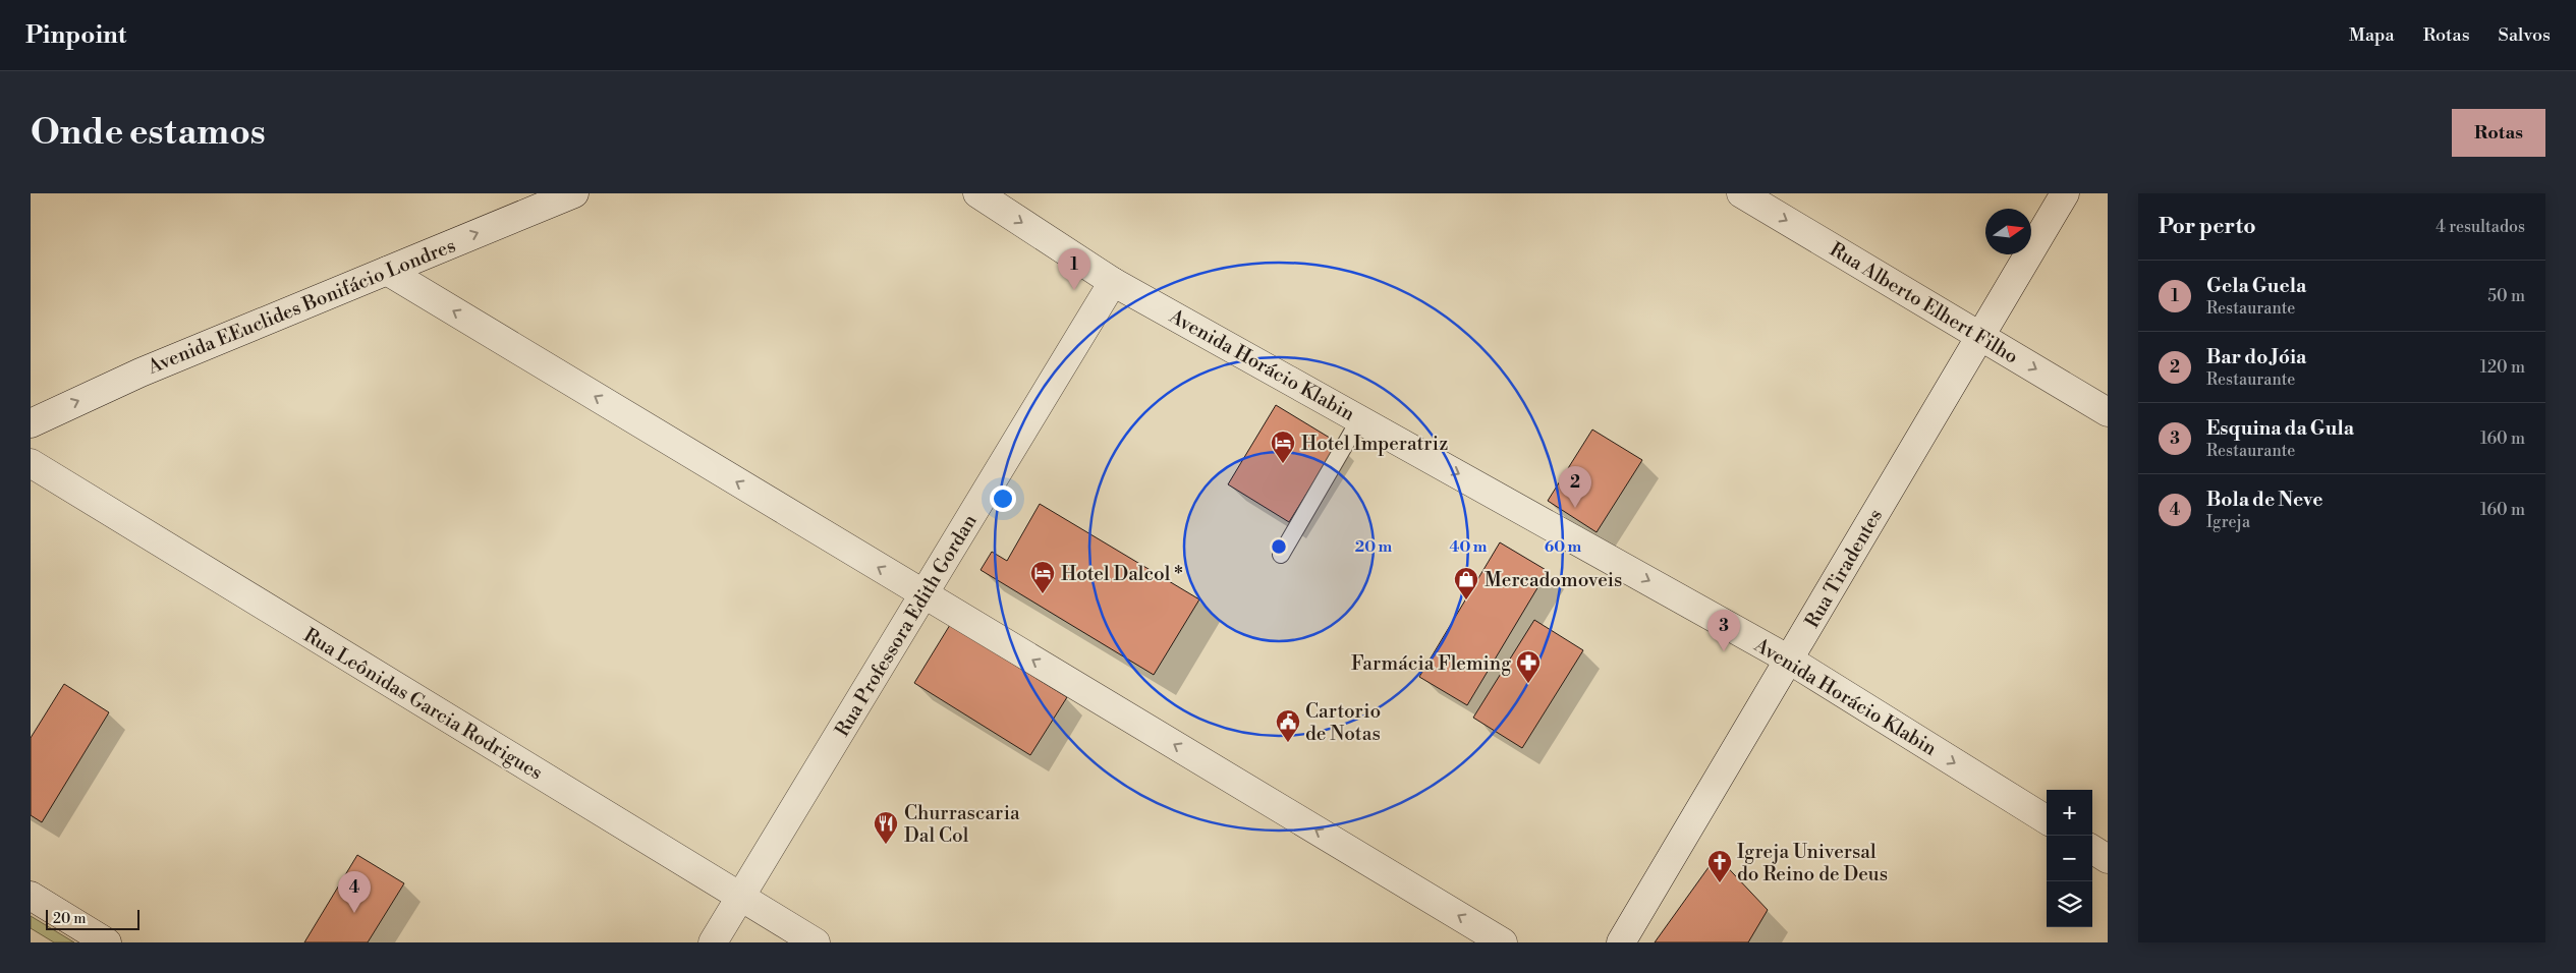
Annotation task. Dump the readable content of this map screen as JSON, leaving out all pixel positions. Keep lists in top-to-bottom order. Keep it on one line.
{"streets":{"street":["Rua Alberto Elhert Filho","Avenida EEuclides Bonifácio Londres","Avenida Horácio Klabin","Rua Tiradentes","Rua Professora Edith Gordan","Rua Leônidas Garcia Rodrigues"]},"crossings":[["Rua Alberto Elhert Filho","Rua Tiradentes"],["Avenida Horácio Klabin","Rua Tiradentes"],["Avenida Horácio Klabin","Rua Professora Edith Gordan"],["Rua Professora Edith Gordan","Rua Leônidas Garcia Rodrigues"]],"one_way":["Rua Alberto Elhert Filho","Avenida EEuclides Bonifácio Londres","Avenida Horácio Klabin"],"places":{"hotel":["Hotel Imperatriz","Hotel Dalcol *"],"shop":["Mercadomoveis"],"pharmacy":["Farmácia Fleming"],"public building":["Cartorio de Notas"],"restaurant":["Churrascaria Dal Col"],"church":["Igreja Universal do Reino de Deus"]},"scale_bar":"20 m","north":"right","page":{"header":"Pinpoint","nav":["Mapa","Rotas","Salvos"],"buttons":"Rotas","title":"Onde estamos","heading":["Por perto","4 resultados"],"pins":["1","2","3","4"],"list":[{"mark":"1","name":"Gela Guela","note":"Restaurante","value":"50 m"},{"mark":"2","name":"Bar do Jóia","note":"Restaurante","value":"120 m"},{"mark":"3","name":"Esquina da Gula","note":"Restaurante","value":"160 m"},{"mark":"4","name":"Bola de Neve","note":"Igreja","value":"160 m"}],"map_buttons":["+","−"],"scale":"20 m"},"rings":["20 m","40 m","60 m"]}
